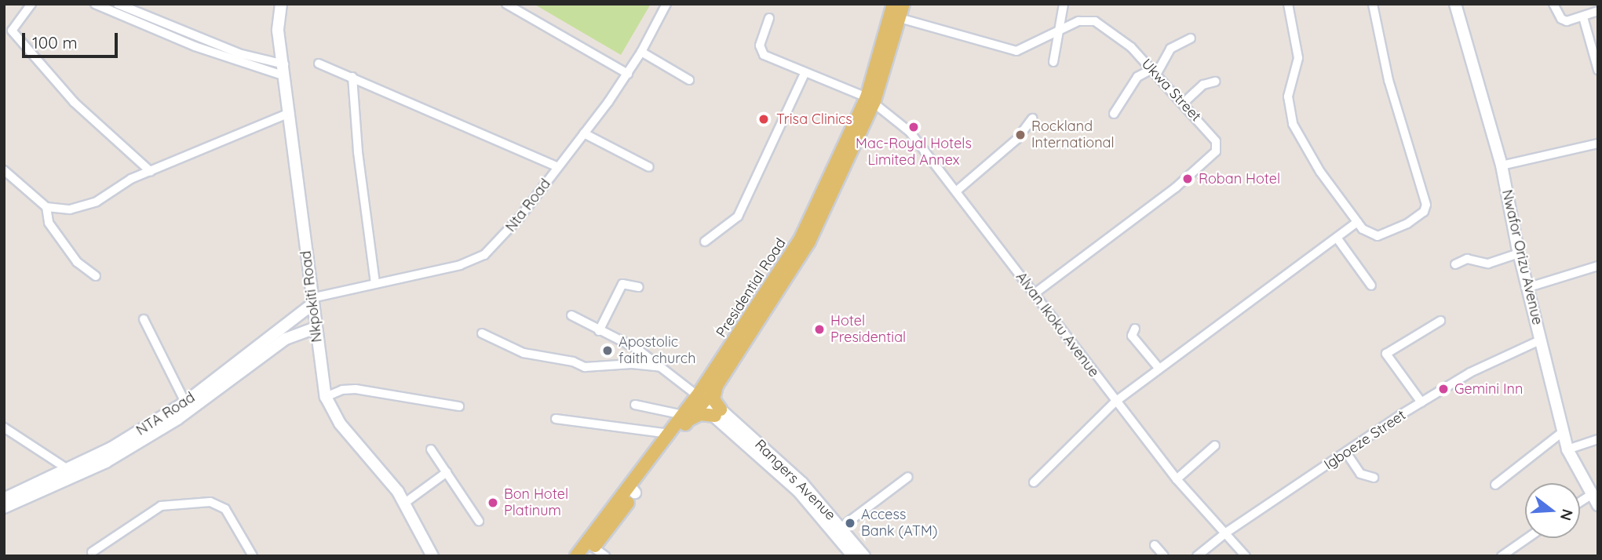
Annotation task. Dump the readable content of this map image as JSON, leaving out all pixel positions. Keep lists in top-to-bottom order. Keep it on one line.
{"streets":{"main road":["Nwafor Orizu Avenue","Presidential Road","Nkpokiti Road","NTA Road","Rangers Avenue"],"street":["Ukwa Street","Nta Road","Alvan Ikoku Avenue","Igboeze Street"]},"crossings":[["Ukwa Street","Presidential Road"],["Ukwa Street","Alvan Ikoku Avenue"],["Nta Road","Nkpokiti Road"],["Nta Road","NTA Road"],["Nwafor Orizu Avenue","Igboeze Street"],["Presidential Road","Alvan Ikoku Avenue"],["Nkpokiti Road","NTA Road"],["Alvan Ikoku Avenue","Igboeze Street"]],"places":["Trisa Clinics","Mac-Royal Hotels Limited Annex","Rockland International","Roban Hotel","Hotel Presidential","Apostolic faith church","Gemini Inn","Bon Hotel Platinum","Access Bank (ATM)"],"scale_bar":"100 m","north":"right"}
